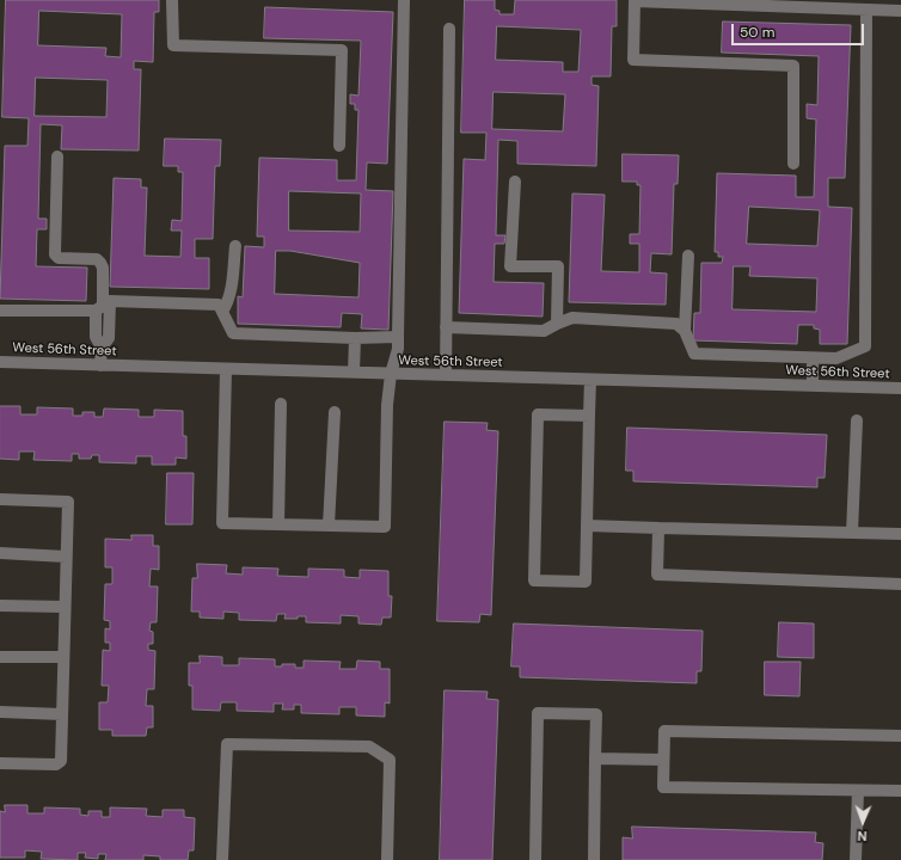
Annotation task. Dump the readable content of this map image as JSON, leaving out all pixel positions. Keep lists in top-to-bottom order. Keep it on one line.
{"streets":{"street":["West 56th Street"]},"scale_bar":"50 m","north":"bottom"}
